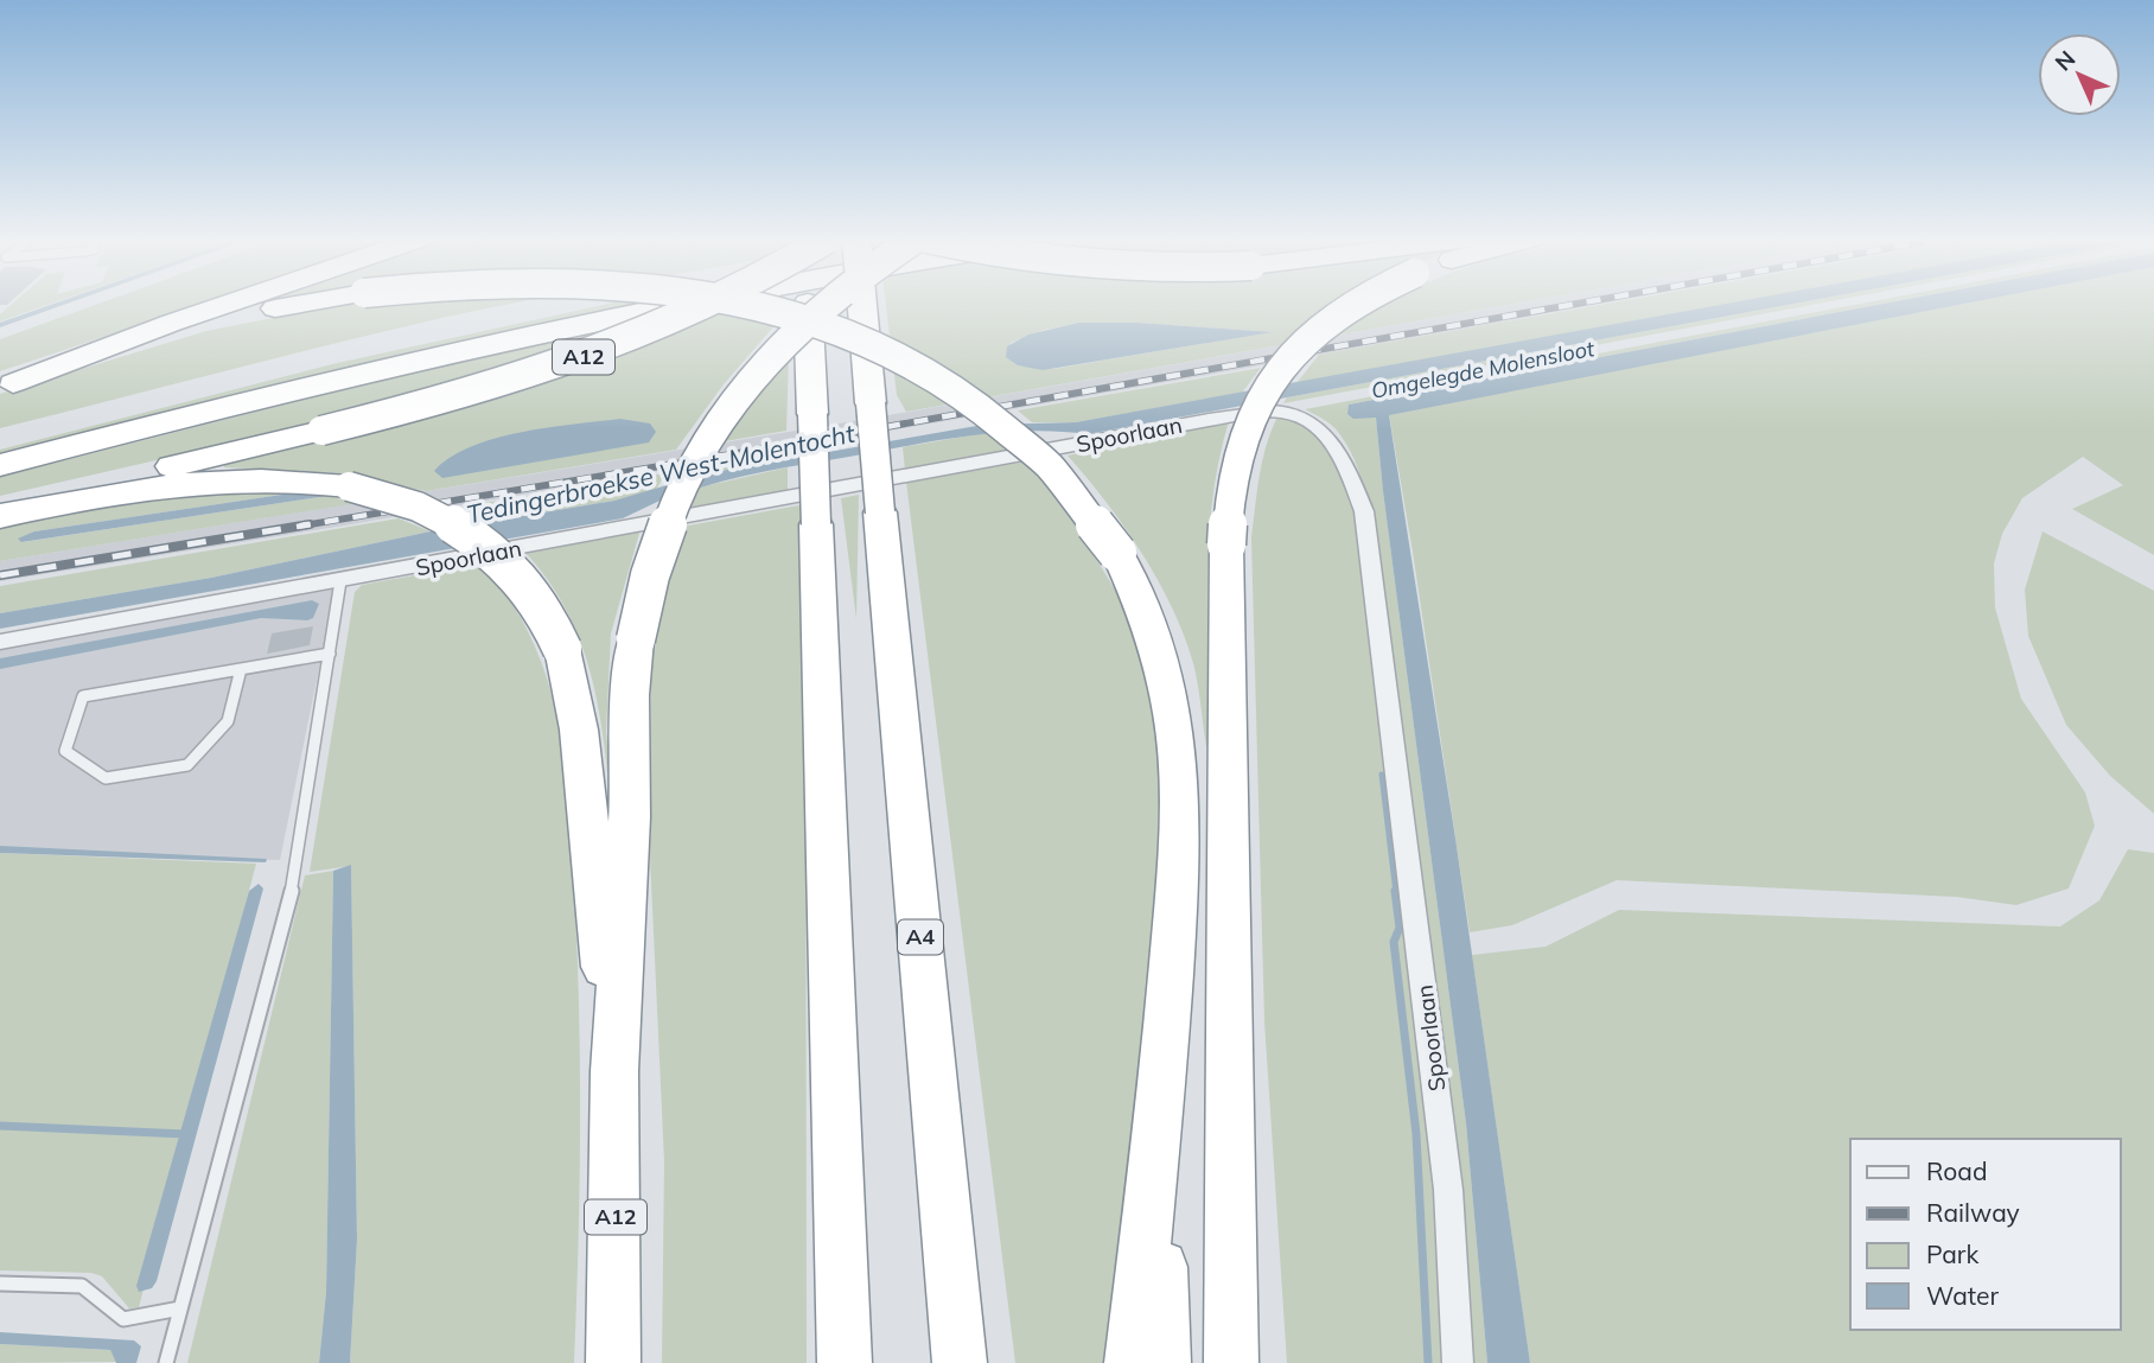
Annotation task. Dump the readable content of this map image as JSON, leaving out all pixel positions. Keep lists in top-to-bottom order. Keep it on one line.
{"streets":{"highway":["A12","A4"],"street":["Spoorlaan"]},"water":["Omgelegde Molensloot","Tedingerbroekse West-Molentocht"],"legend":["Road","Railway","Park","Water"],"north":"top left"}
